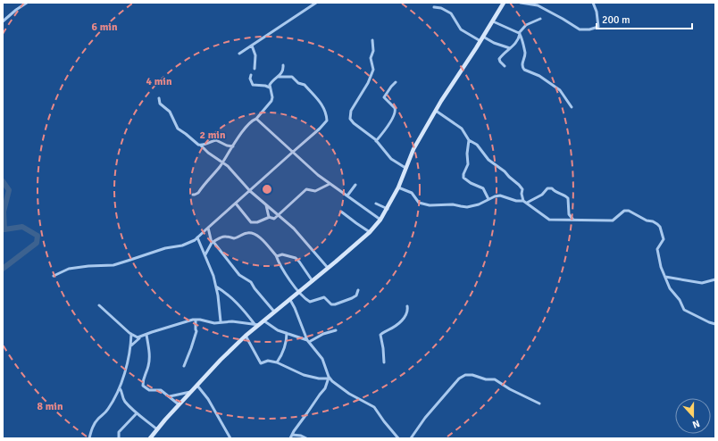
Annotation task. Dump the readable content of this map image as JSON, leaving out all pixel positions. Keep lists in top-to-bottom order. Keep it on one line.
{"scale_bar":"200 m","north":"bottom","rings":["6 min","4 min","2 min","8 min"]}
